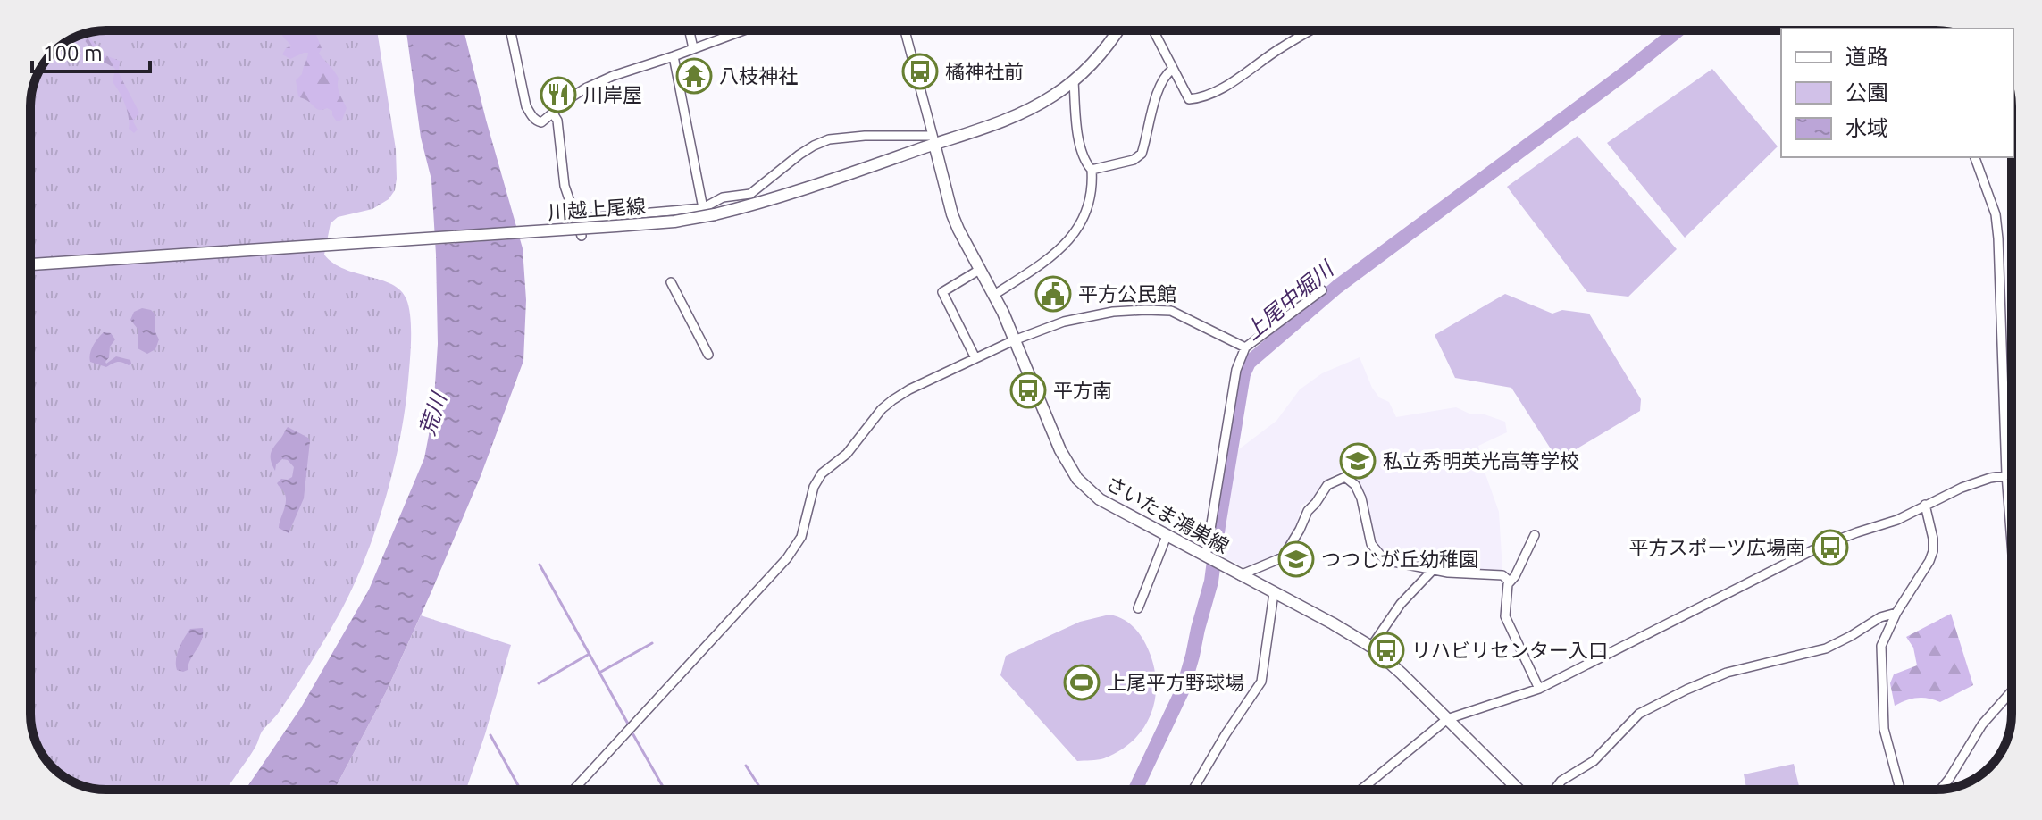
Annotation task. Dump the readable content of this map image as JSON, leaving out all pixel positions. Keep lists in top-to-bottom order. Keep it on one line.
{"streets":{"main road":["川越上尾線","さいたま鴻巣線"]},"crossings":[["川越上尾線","さいたま鴻巣線"]],"water":["上尾中堀川","荒川"],"places":{"bus stop":["橘神社前","平方南","平方スポーツ広場南","リハビリセンター入口"],"temple":["八枝神社"],"restaurant":["川岸屋"],"public building":["平方公民館"],"school or university":["私立秀明英光高等学校","つつじが丘幼稚園"],"sports":["上尾平方野球場"]},"legend":["道路","公園","水域"],"scale_bar":"100 m"}
